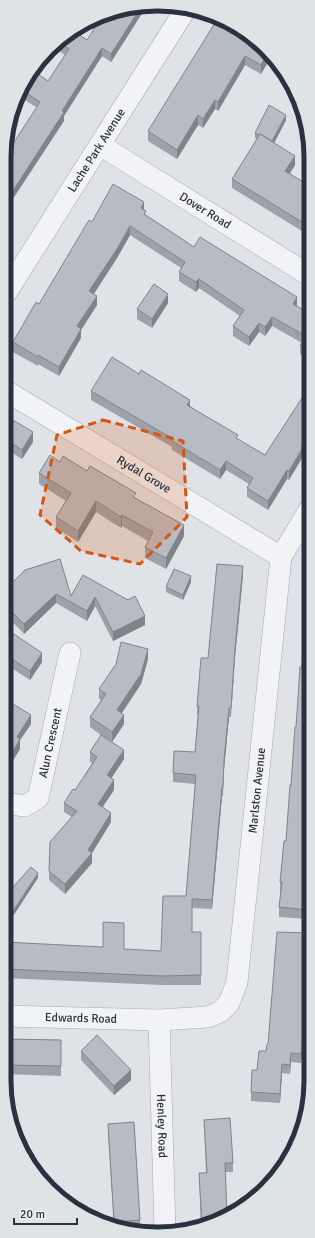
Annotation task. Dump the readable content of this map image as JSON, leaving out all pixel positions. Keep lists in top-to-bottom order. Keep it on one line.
{"streets":{"street":["Lache Park Avenue","Dover Road","Rydal Grove","Alun Crescent","Marlston Avenue","Edwards Road","Henley Road"]},"crossings":[["Lache Park Avenue","Dover Road"],["Rydal Grove","Marlston Avenue"],["Marlston Avenue","Edwards Road"],["Marlston Avenue","Henley Road"],["Edwards Road","Henley Road"]],"scale_bar":"20 m"}
